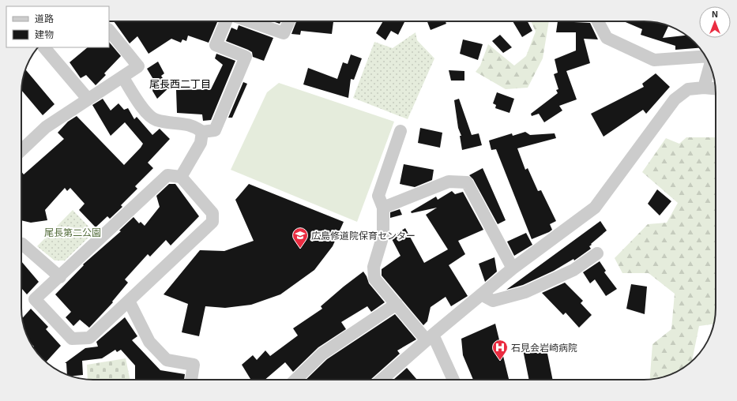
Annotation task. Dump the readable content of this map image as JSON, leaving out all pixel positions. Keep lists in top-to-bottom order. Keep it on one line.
{"districts":["尾長西二丁目"],"parks":["尾長第二公園"],"places":{"school or university":["広島修道院保育センター"],"hospital":["石見会岩崎病院"]},"legend":["道路","建物"],"north":"top"}
